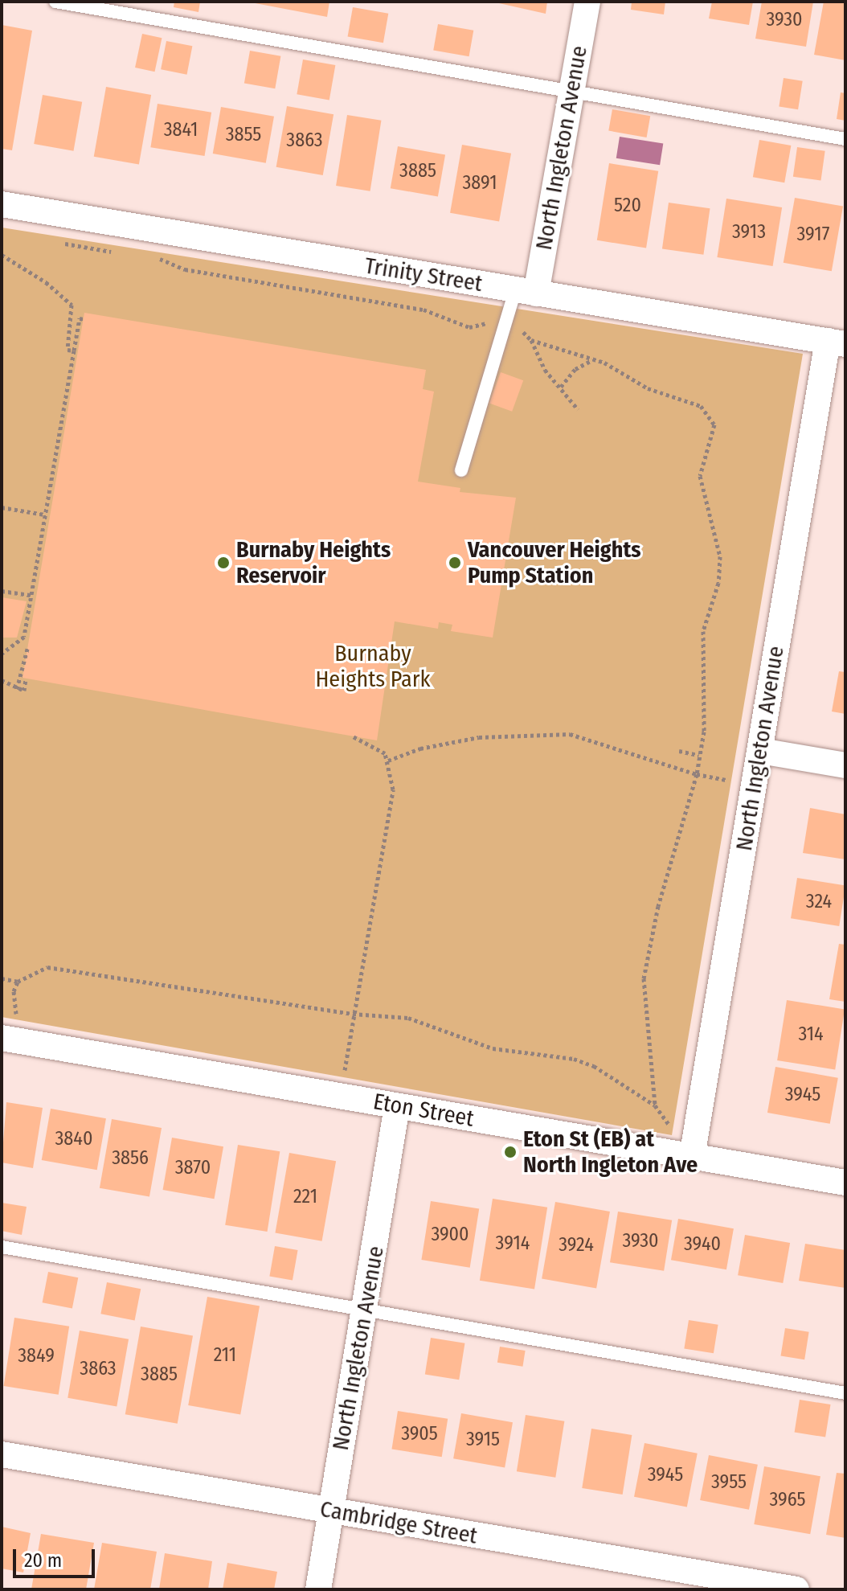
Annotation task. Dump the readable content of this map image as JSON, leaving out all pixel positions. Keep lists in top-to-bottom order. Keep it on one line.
{"streets":{"street":["North Ingleton Avenue","Trinity Street","Eton Street","Cambridge Street"]},"crossings":[["North Ingleton Avenue","Trinity Street"],["North Ingleton Avenue","Eton Street"],["North Ingleton Avenue","Cambridge Street"]],"parks":["Burnaby Heights Park"],"places":["Burnaby Heights Reservoir","Vancouver Heights Pump Station","Eton St (EB) at North Ingleton Ave"],"house_numbers":["3930","3841","3855","3863","3885","3891","520","3913","3917","324","314","3945","3840","3856","3870","221","3900","3930","3914","3940","3924","211","3849","3863","3885","3905","3915","3945","3955","3965"],"scale_bar":"20 m"}
